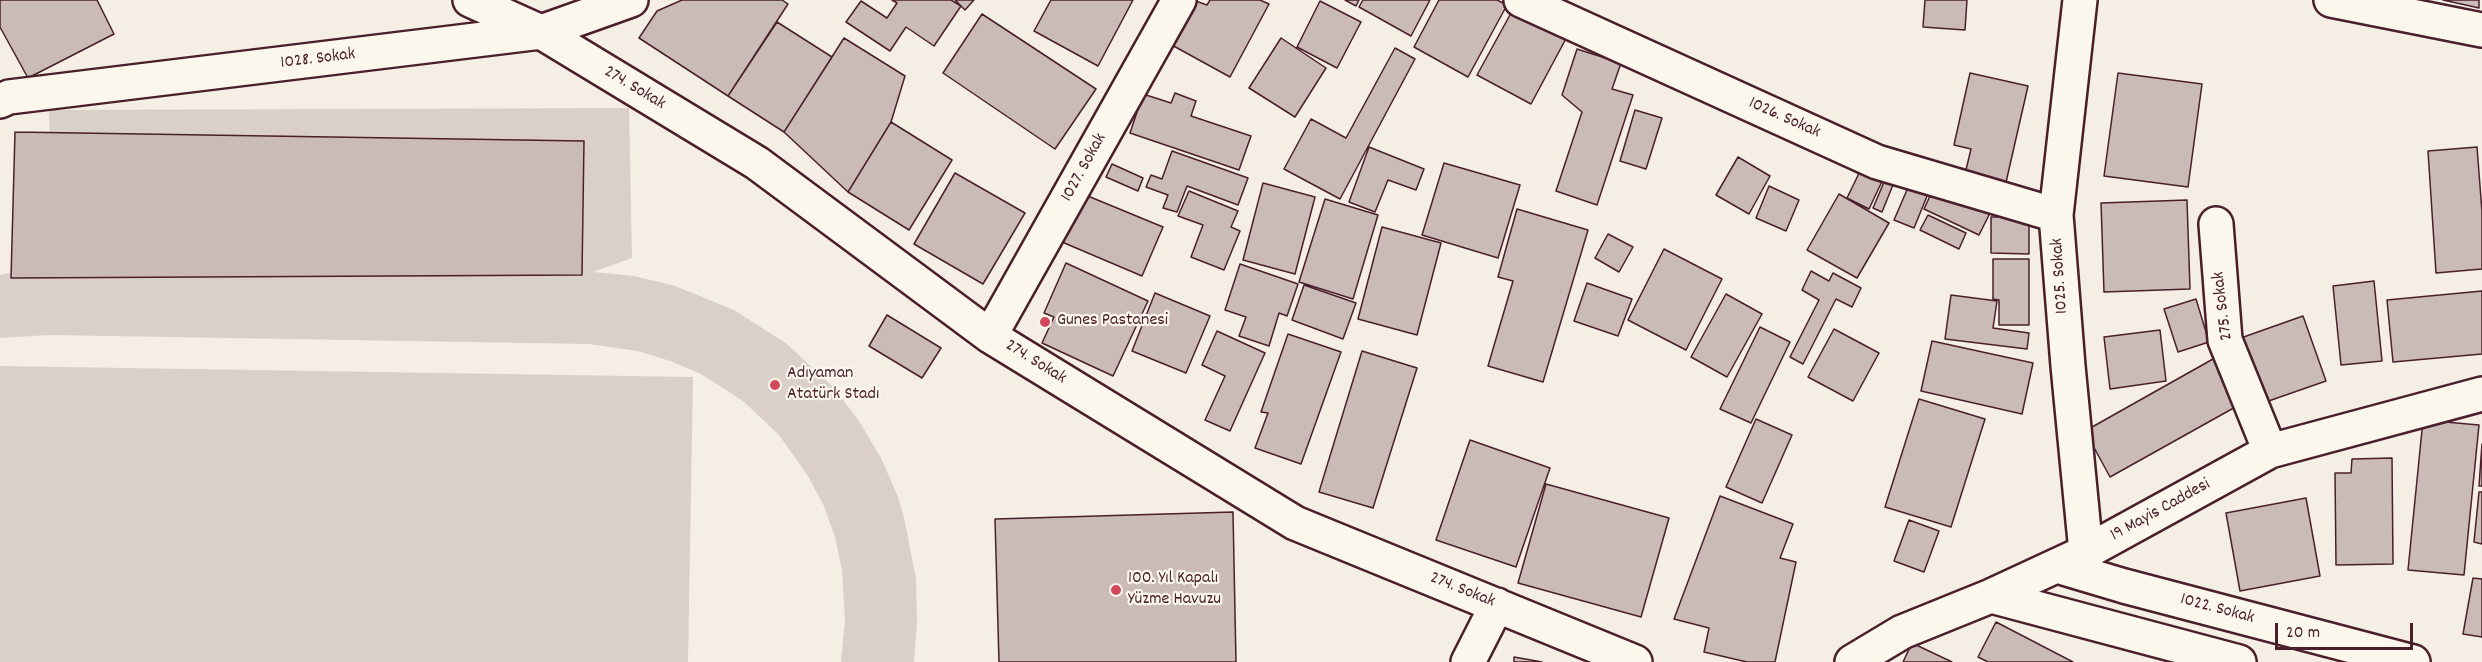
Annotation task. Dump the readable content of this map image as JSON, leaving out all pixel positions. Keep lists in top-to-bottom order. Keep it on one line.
{"streets":{"street":["1028. Sokak","274. Sokak","1026. Sokak","1027. Sokak","1025. Sokak","275. Sokak","19 Mayis Caddesi","1022. Sokak"]},"crossings":[["1028. Sokak","274. Sokak"],["274. Sokak","1027. Sokak"],["1026. Sokak","1025. Sokak"],["1025. Sokak","19 Mayis Caddesi"],["1025. Sokak","1022. Sokak"],["275. Sokak","19 Mayis Caddesi"],["19 Mayis Caddesi","1022. Sokak"]],"places":["Gunes Pastanesi","Adıyaman Atatürk Stadı","100. Yıl Kapalı Yüzme Havuzu"],"scale_bar":"20 m"}
